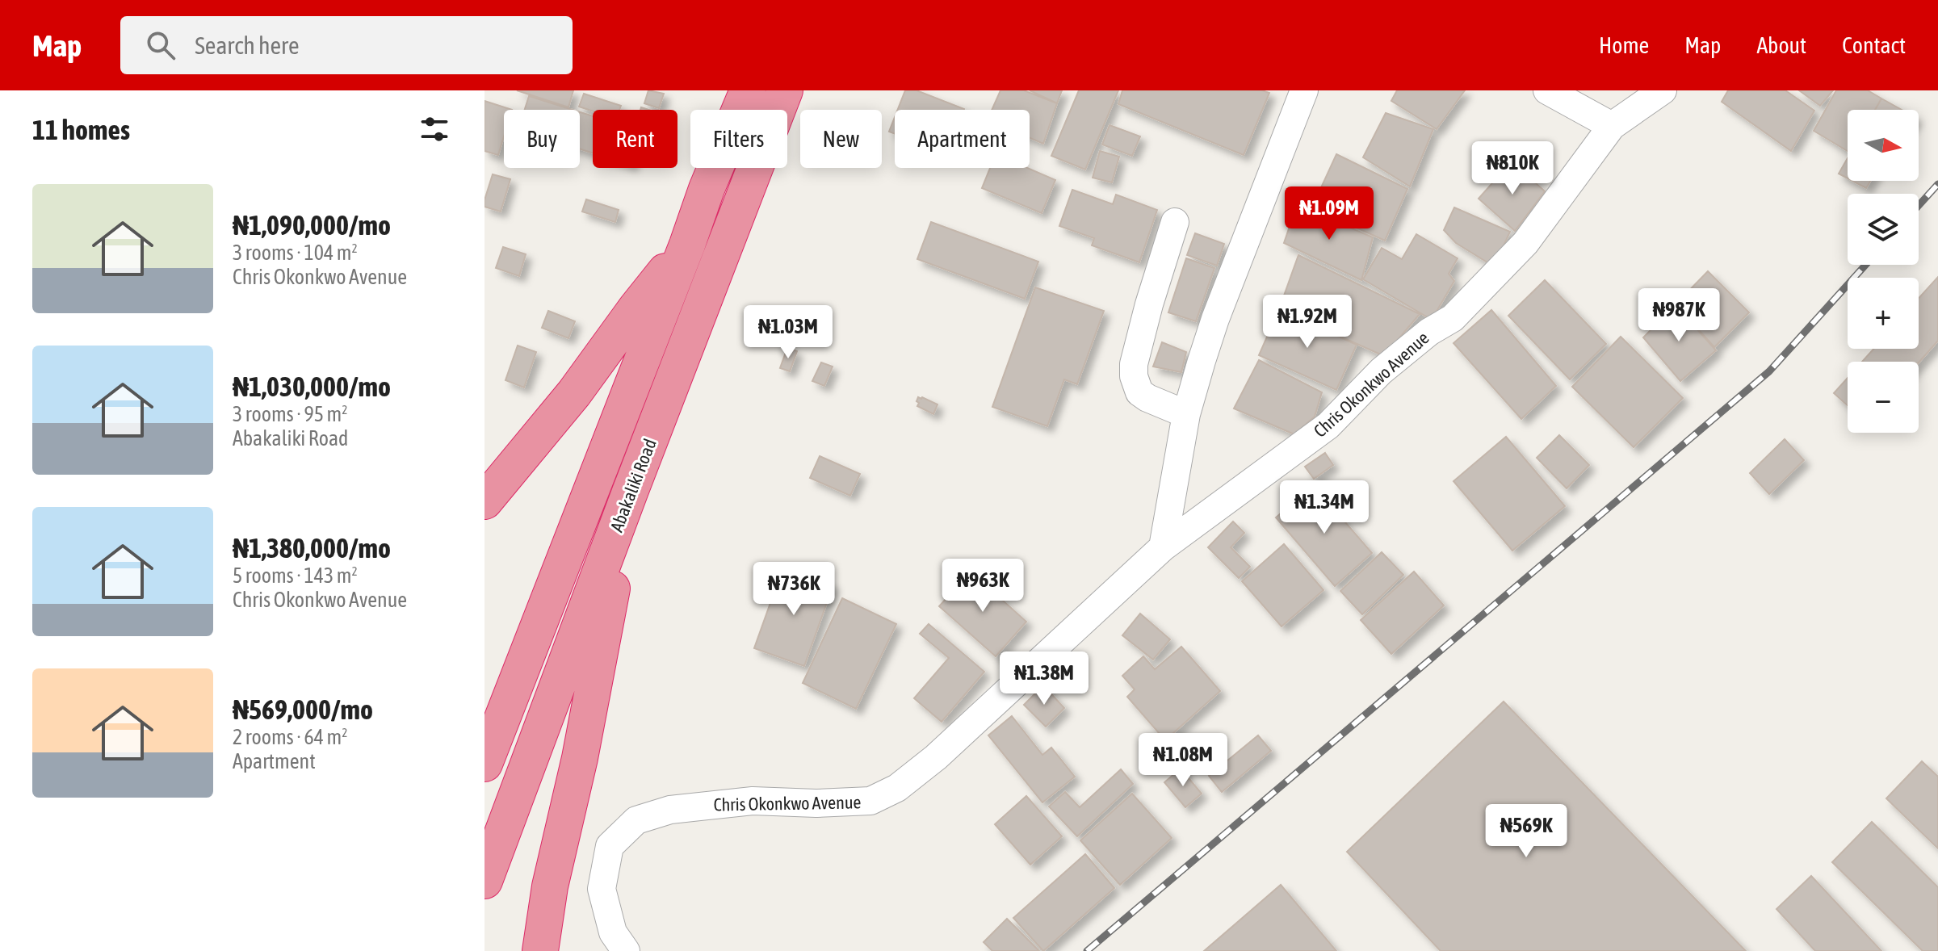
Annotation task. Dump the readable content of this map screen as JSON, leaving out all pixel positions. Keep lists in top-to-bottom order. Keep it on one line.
{"streets":{"highway":["Abakaliki Road"],"street":["Chris Okonkwo Avenue"]},"north":"right","page":{"header":"Map","search":"Search here","nav":["Home","Map","About","Contact"],"heading":"11 homes","map_buttons":["+","−"],"chip":["Buy","Rent","Filters","New","Apartment"],"price":["₦810K","₦1.09M","₦987K","₦1.92M","₦1.03M","₦1.34M","₦963K","₦736K","₦1.38M","₦1.08M","₦569K"],"list":[{"name":"₦1,090,000/mo","note":"3 rooms · 104 m² · Chris Okonkwo Avenue"},{"name":"₦1,030,000/mo","note":"3 rooms · 95 m² · Abakaliki Road"},{"name":"₦1,380,000/mo","note":"5 rooms · 143 m² · Chris Okonkwo Avenue"},{"name":"₦569,000/mo","note":"2 rooms · 64 m² · Apartment"}]}}
